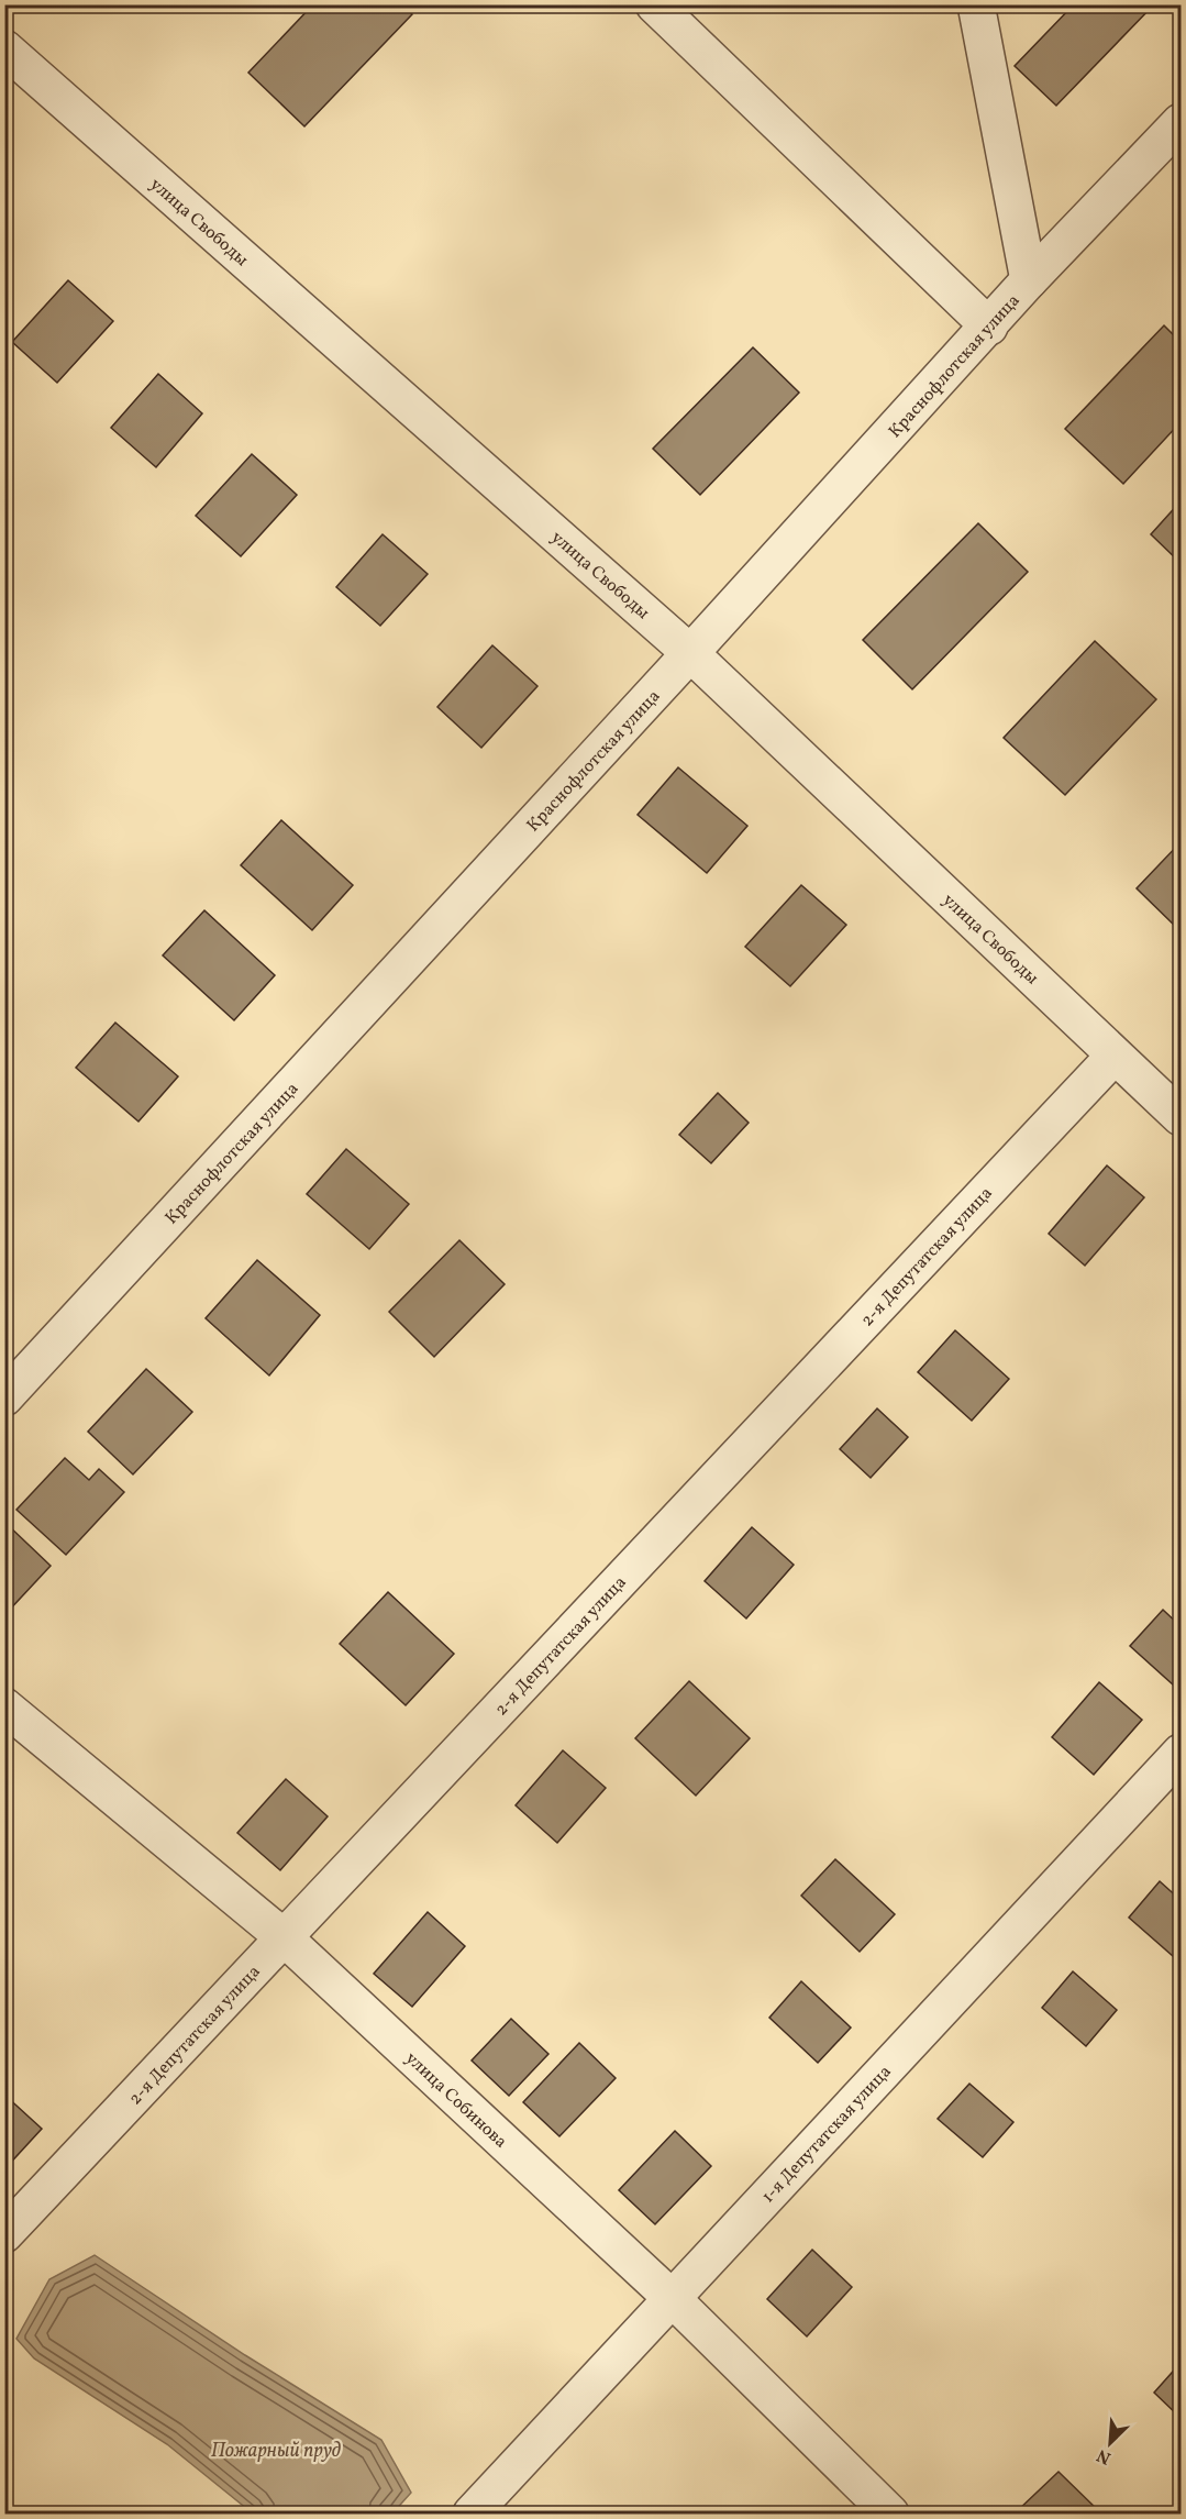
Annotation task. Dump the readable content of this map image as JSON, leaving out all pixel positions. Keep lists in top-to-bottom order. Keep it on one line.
{"streets":{"street":["улица Свободы","Краснофлотская улица","2-я Депутатская улица","улица Собинова","1-я Депутатская улица"]},"crossings":[["улица Свободы","Краснофлотская улица"],["улица Свободы","2-я Депутатская улица"],["2-я Депутатская улица","улица Собинова"],["улица Собинова","1-я Депутатская улица"]],"water":["Пожарный пруд"],"north":"bottom left"}
